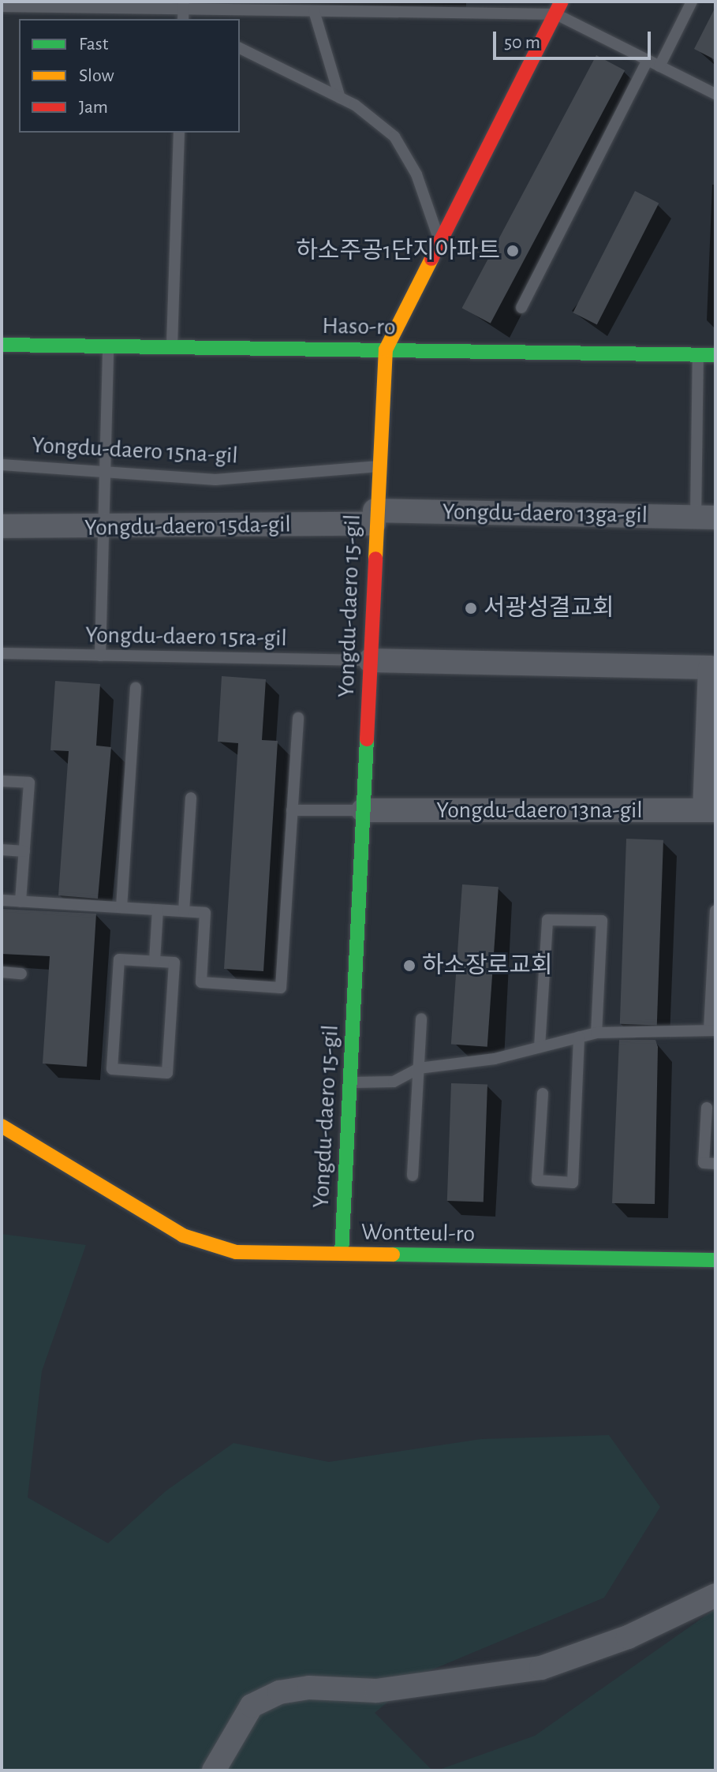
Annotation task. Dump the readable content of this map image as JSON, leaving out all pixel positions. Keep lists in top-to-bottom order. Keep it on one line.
{"streets":{"street":["Haso-ro","Yongdu-daero 13ga-gil","Yongdu-daero 15da-gil","Yongdu-daero 15-gil","Yongdu-daero 13na-gil","Wontteul-ro"],"lane":["Yongdu-daero 15na-gil","Yongdu-daero 15ra-gil"]},"crossings":[["Haso-ro","Yongdu-daero 15-gil"],["Yongdu-daero 15na-gil","Yongdu-daero 15-gil"],["Yongdu-daero 13ga-gil","Yongdu-daero 15da-gil"],["Yongdu-daero 13ga-gil","Yongdu-daero 15-gil"],["Yongdu-daero 15da-gil","Yongdu-daero 15-gil"],["Yongdu-daero 15-gil","Yongdu-daero 15ra-gil"],["Yongdu-daero 15-gil","Yongdu-daero 13na-gil"],["Yongdu-daero 15-gil","Wontteul-ro"]],"places":["하소주공1단지아파트","서광성결교회","하소장로교회"],"legend":["Fast","Slow","Jam"],"scale_bar":"50 m"}
